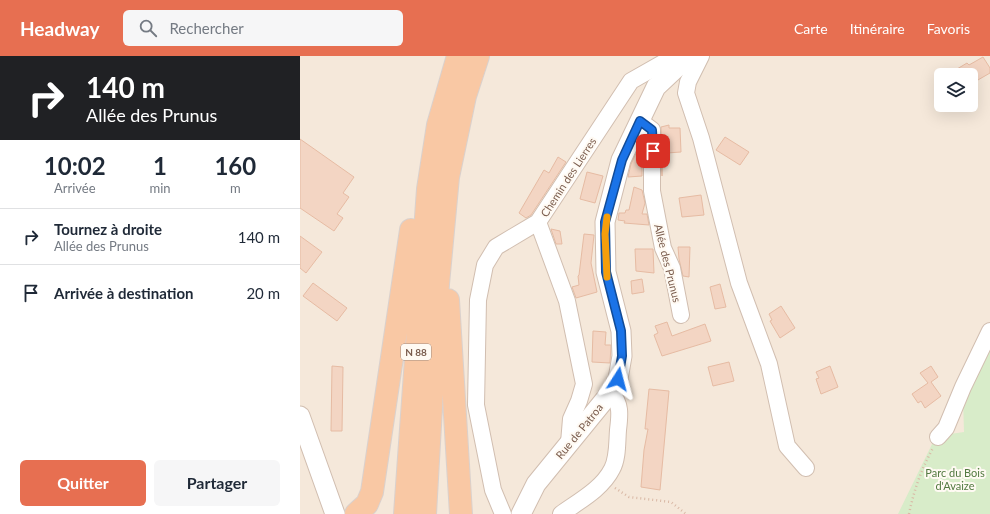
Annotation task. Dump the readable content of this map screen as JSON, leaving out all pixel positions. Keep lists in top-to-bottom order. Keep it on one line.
{"streets":{"highway":["N 88"],"street":["Chemin des Lierres","Allée des Prunus","Rue de Patroa"]},"crossings":[["Chemin des Lierres","Rue de Patroa"],["Allée des Prunus","Rue de Patroa"]],"parks":["Parc du Bois d'Avaize"],"page":{"header":"Headway","search":"Rechercher","nav":["Carte","Itinéraire","Favoris"],"turn":["140 m","Allée des Prunus"],"eta":["10:02","Arrivée","1","min","160","m"],"list":[{"name":"Tournez à droite","note":"Allée des Prunus","value":"140 m"},{"name":"Arrivée à destination","value":"20 m"}],"buttons":["Quitter","Partager"]}}
